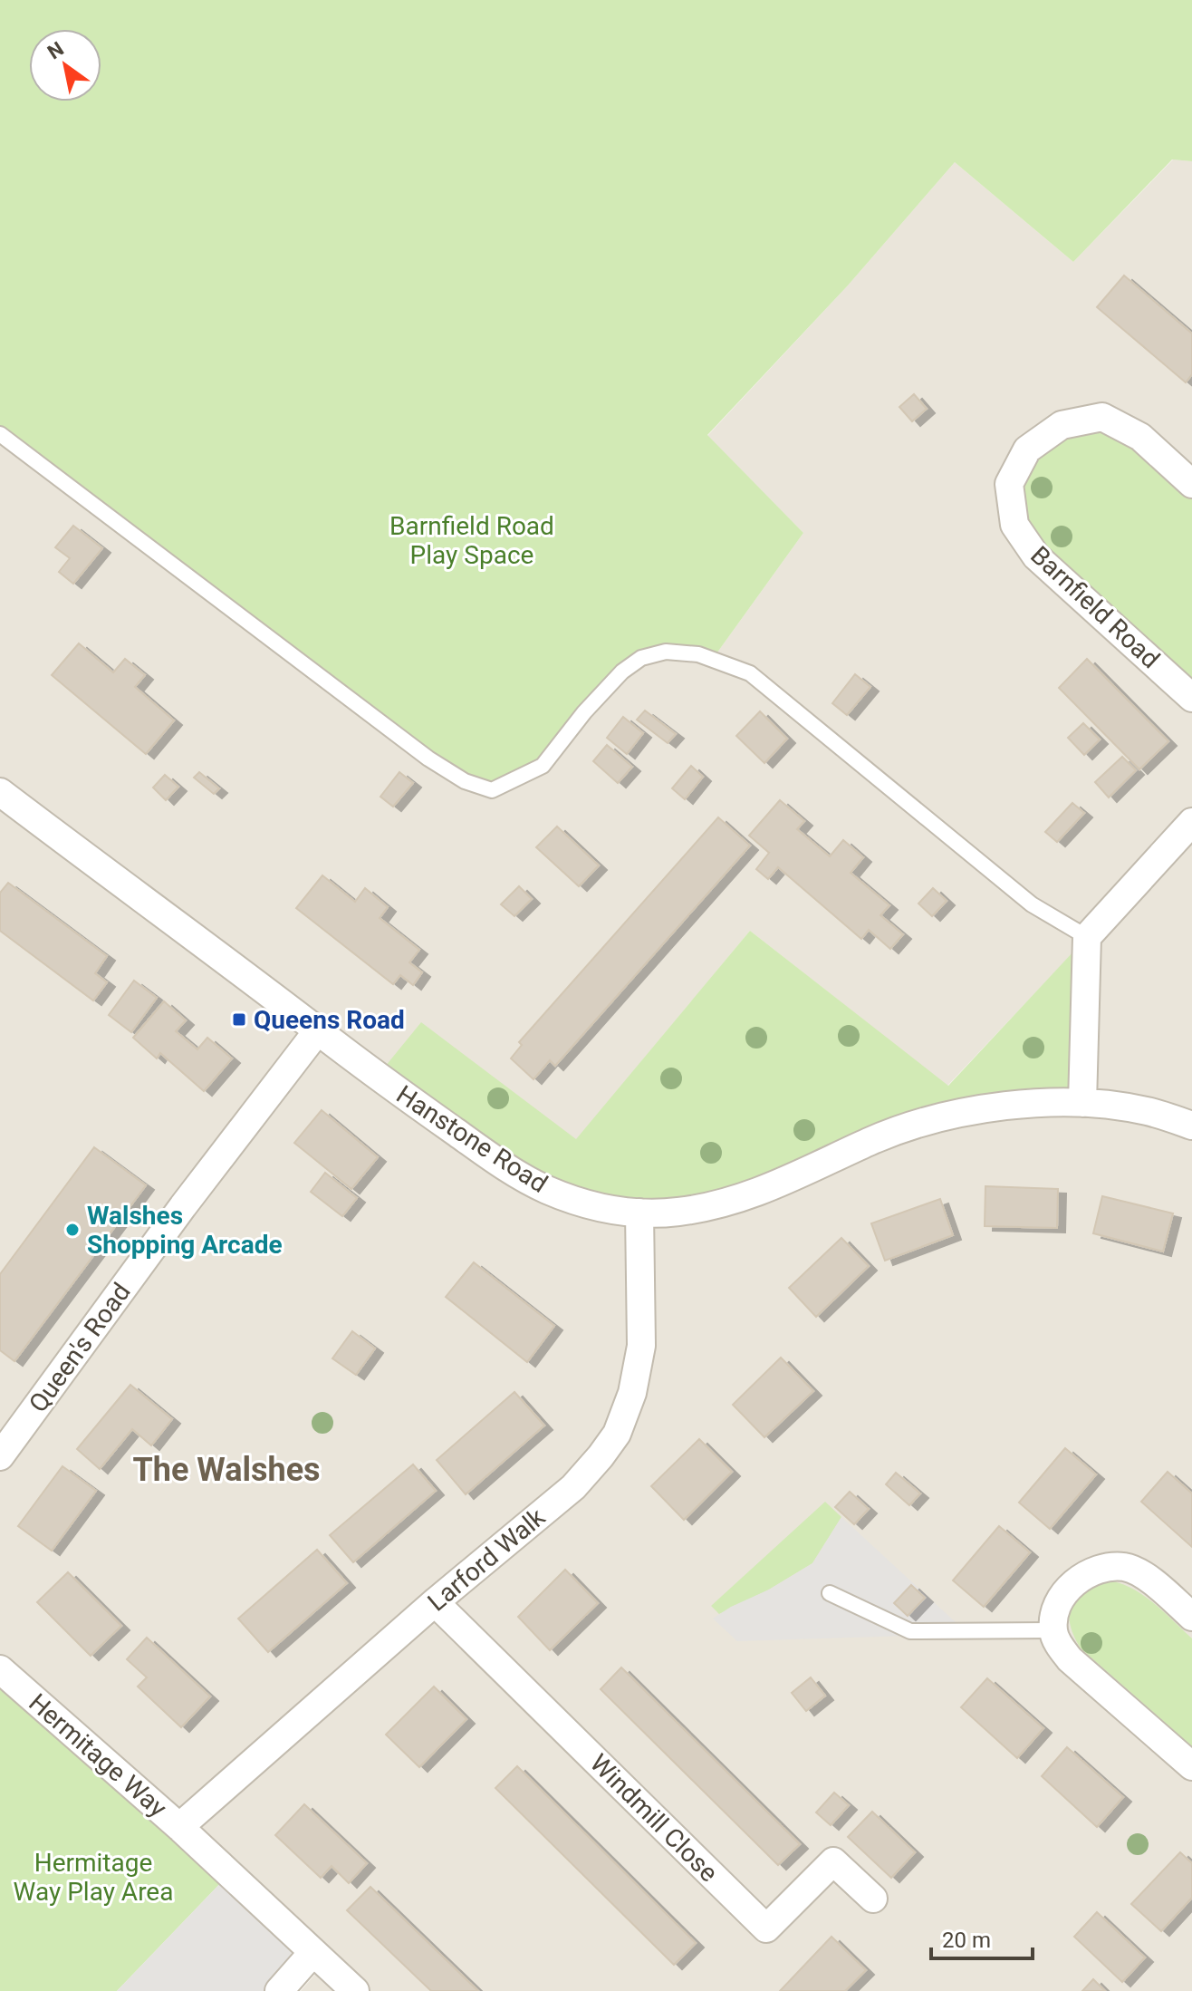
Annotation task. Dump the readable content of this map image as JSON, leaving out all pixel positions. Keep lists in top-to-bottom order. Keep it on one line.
{"streets":{"street":["Barnfield Road","Hanstone Road","Queen's Road","Larford Walk","Hermitage Way","Windmill Close"]},"crossings":[["Hanstone Road","Queen's Road"],["Hanstone Road","Larford Walk"],["Larford Walk","Hermitage Way"],["Larford Walk","Windmill Close"]],"districts":["The Walshes"],"parks":["Barnfield Road Play Space","Hermitage Way Play Area"],"places":{"transit":["Queens Road"],"other":["Walshes Shopping Arcade"]},"scale_bar":"20 m","north":"top left"}
